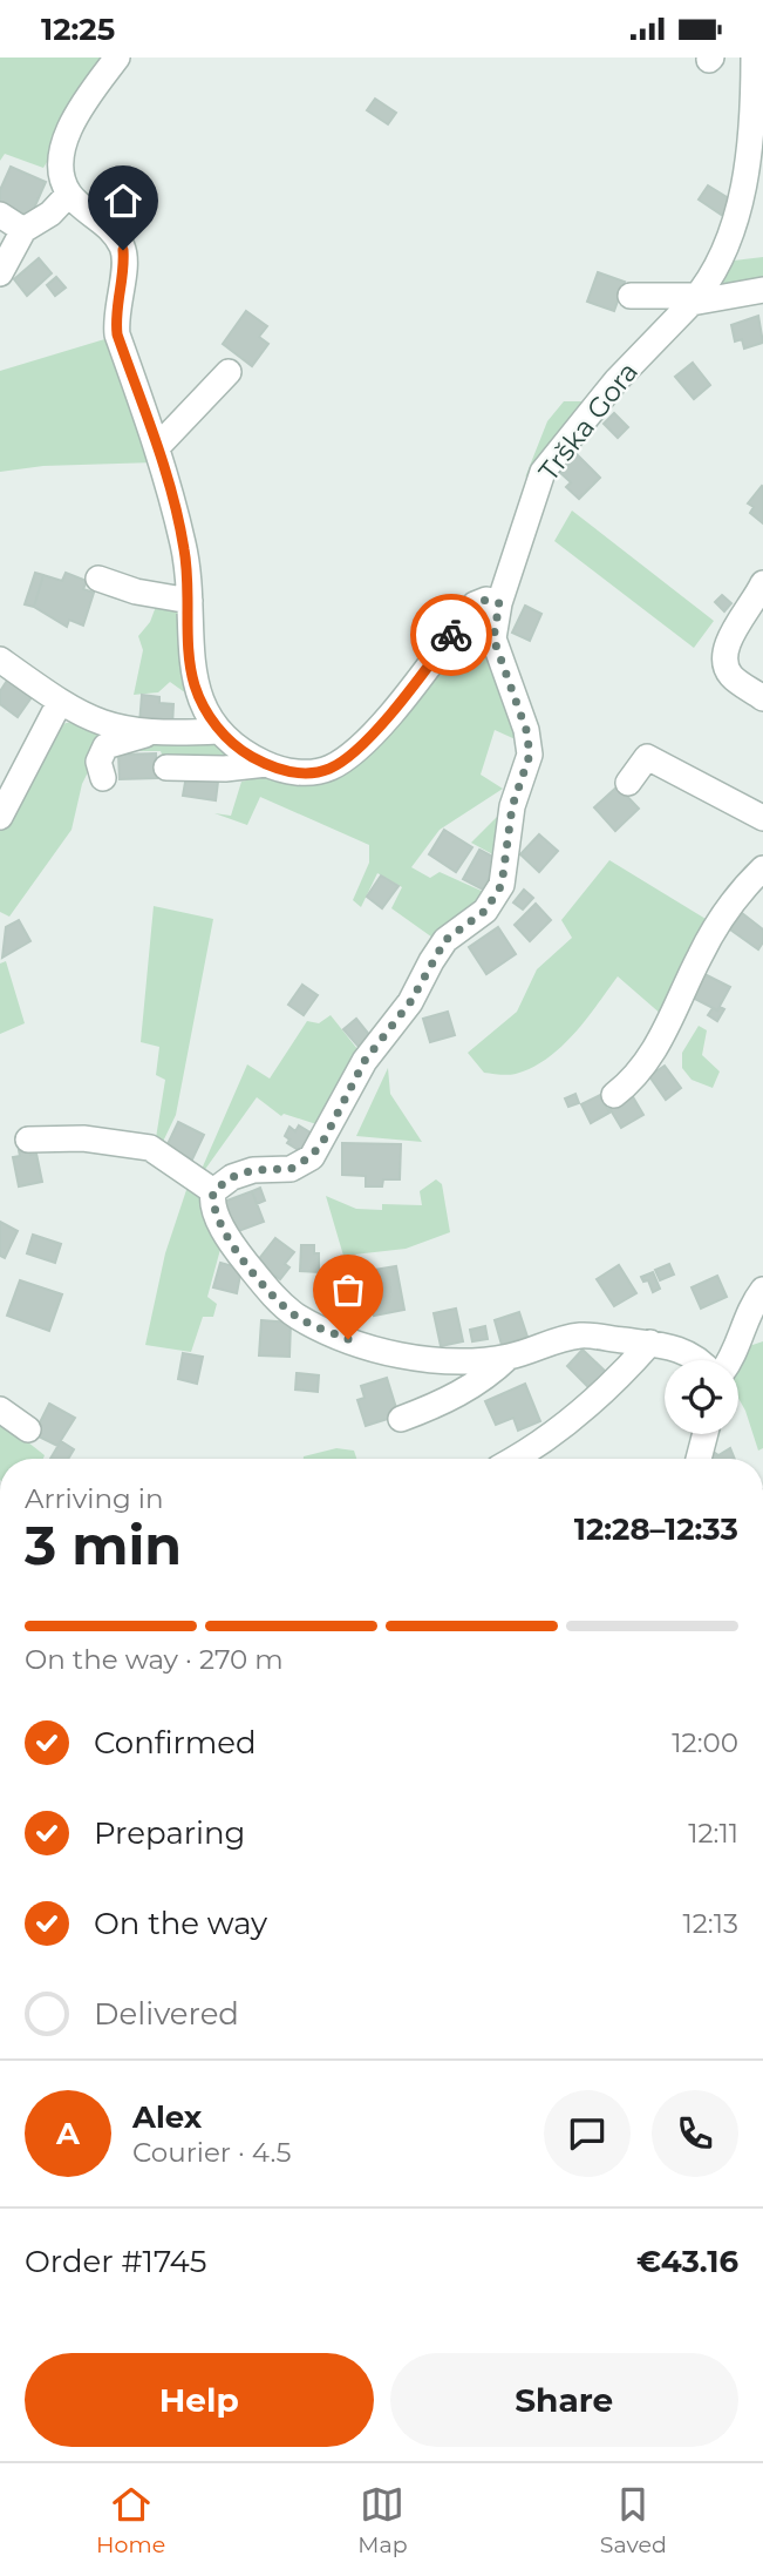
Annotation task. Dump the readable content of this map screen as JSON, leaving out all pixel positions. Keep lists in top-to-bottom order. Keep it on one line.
{"streets":{"street":["Trška Gora"]},"page":{"status":"12:25","heading":["3 min","Arriving in","12:28–12:33"],"panel":["Alex","Courier · 4.5","Order #1745","€43.16"],"bar":"On the way · 270 m","list":[["Confirmed","12:00"],["Preparing","12:11"],["On the way","12:13"],"Delivered"],"round":"A","buttons":["Help","Share"],"tabs":["Home","Map","Saved"]}}
